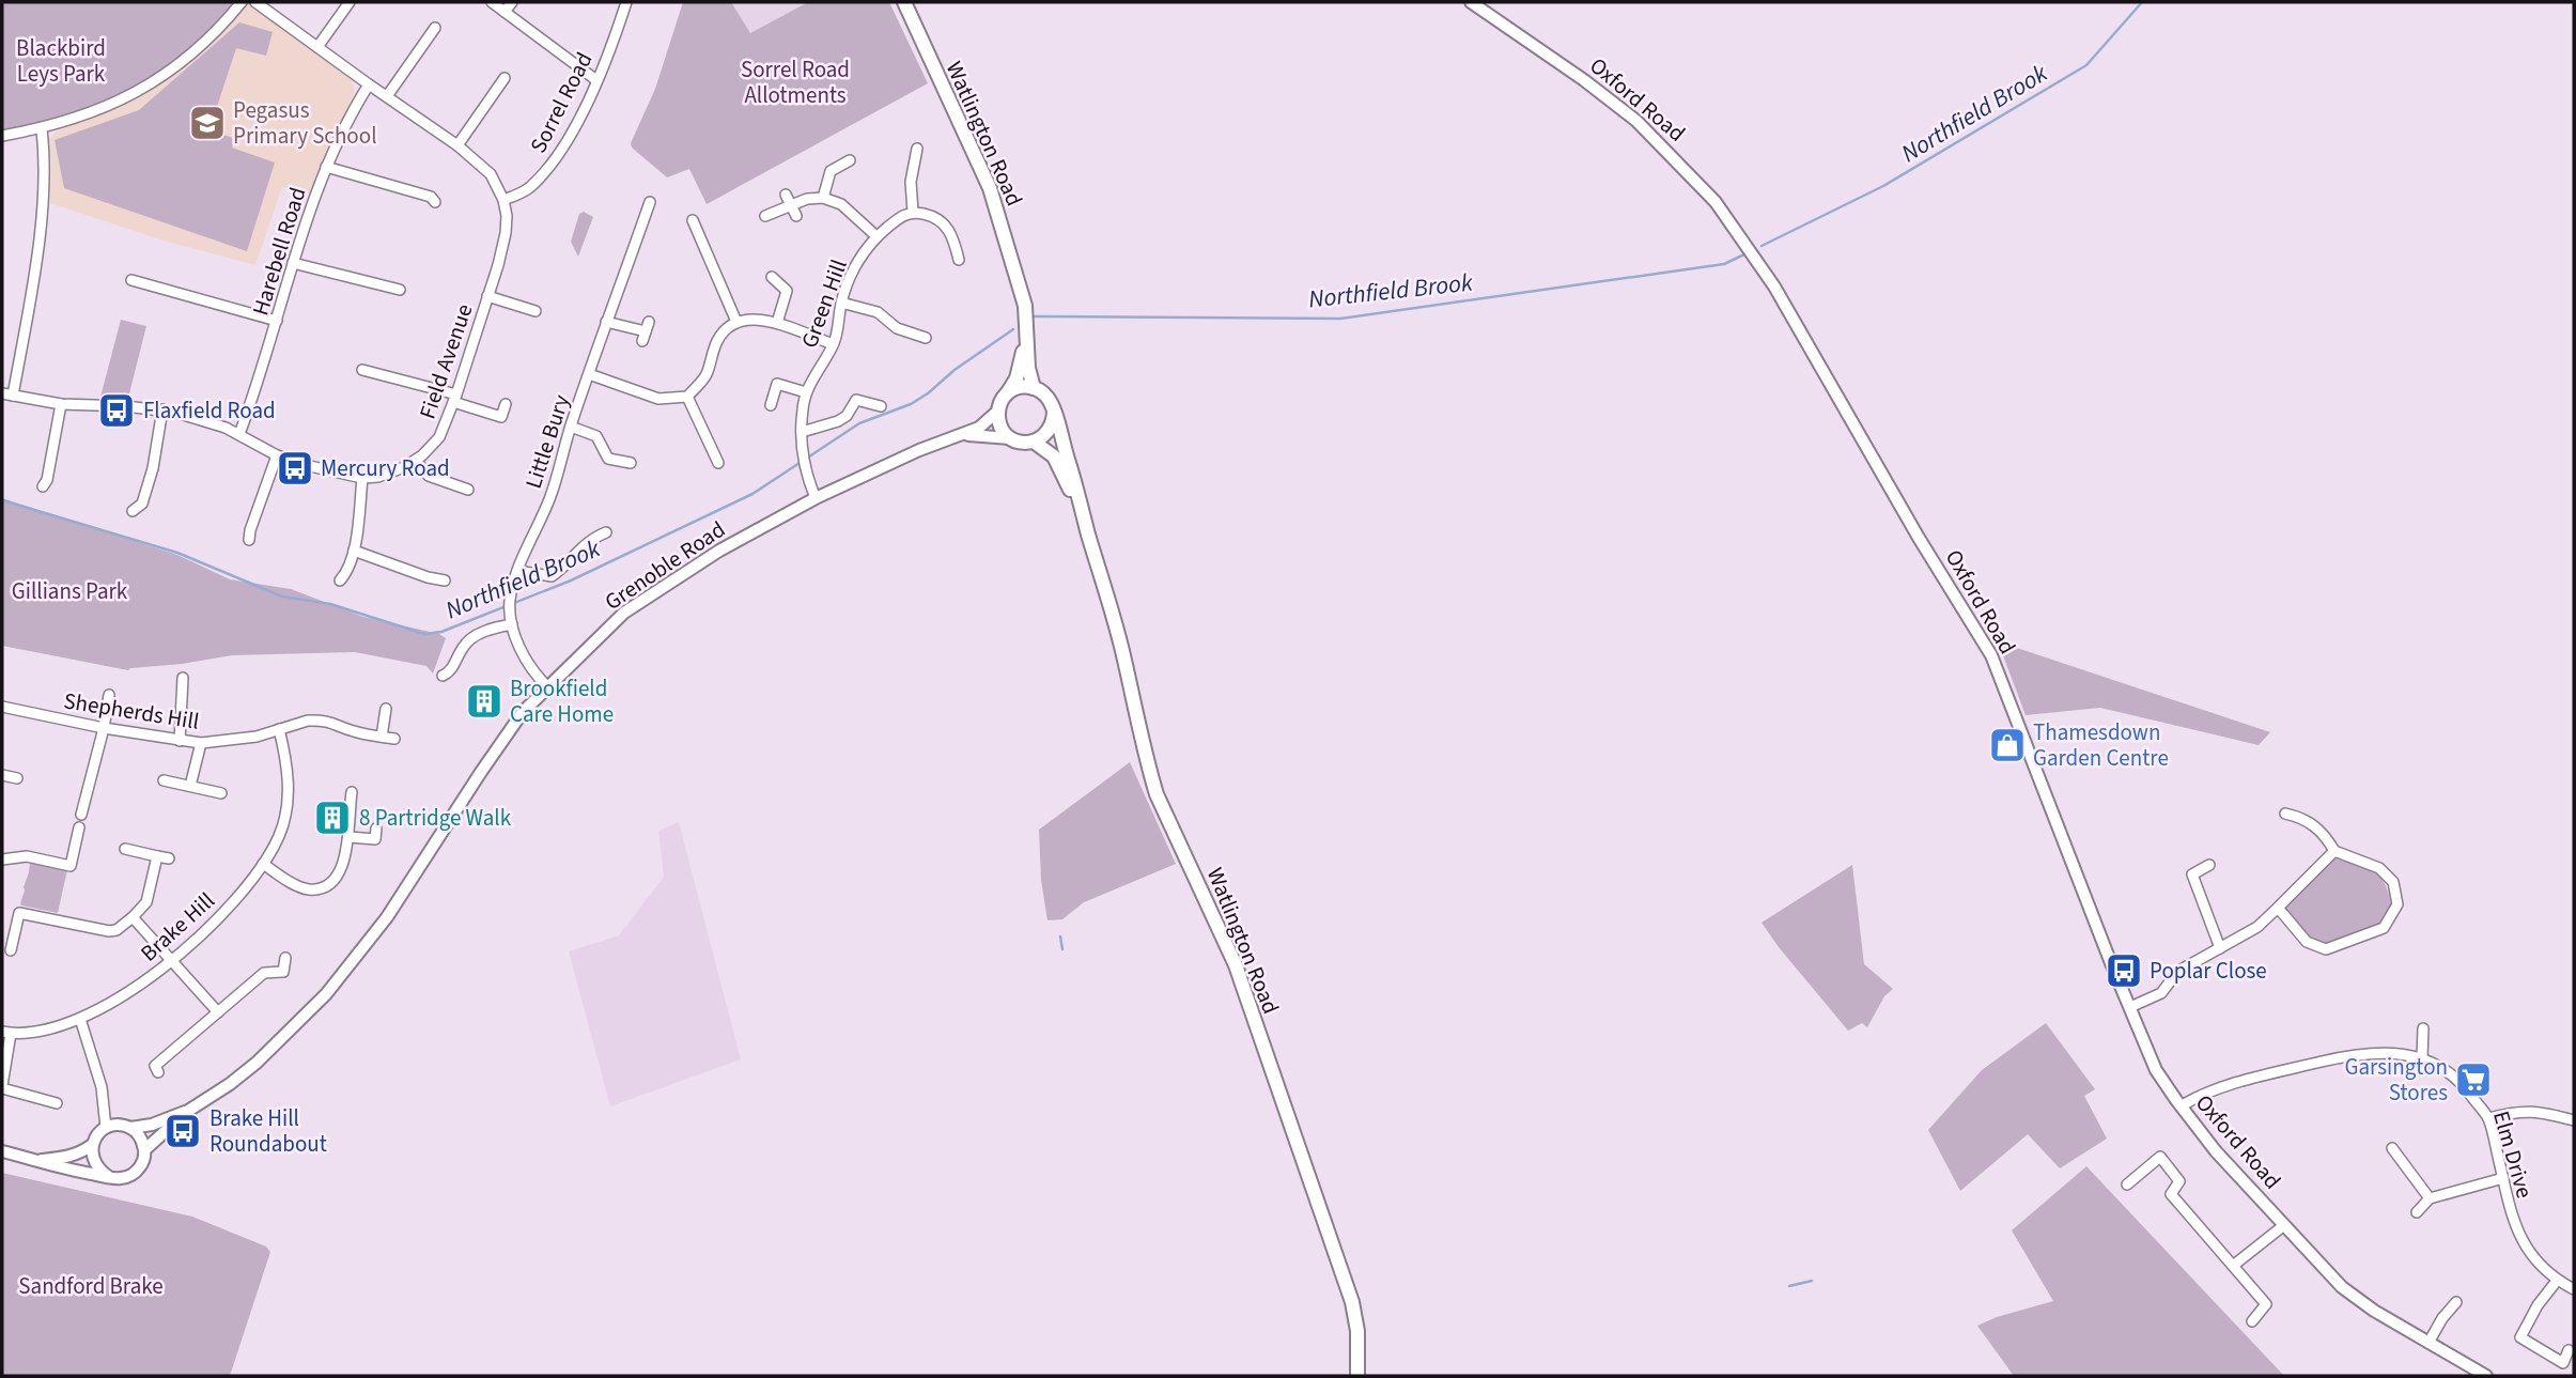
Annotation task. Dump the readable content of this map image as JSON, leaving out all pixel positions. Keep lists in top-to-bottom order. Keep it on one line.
{"streets":{"main road":["Watlington Road"],"street":["Oxford Road","Sorrel Road","Harebell Road","Green Hill","Field Avenue","Little Bury","Grenoble Road","Shepherds Hill","Brake Hill","Elm Drive"]},"crossings":[["Oxford Road","Elm Drive"],["Sorrel Road","Field Avenue"],["Watlington Road","Grenoble Road"],["Harebell Road","Field Avenue"],["Green Hill","Grenoble Road"],["Shepherds Hill","Brake Hill"]],"water":["Northfield Brook"],"parks":["Blackbird Leys Park","Sorrel Road Allotments","Gillians Park","Sandford Brake"],"places":{"school or university":["Pegasus Primary School"],"bus stop":["Flaxfield Road","Mercury Road","Poplar Close","Brake Hill Roundabout"],"building":["Brookfield Care Home","8 Partridge Walk"],"shop":["Thamesdown Garden Centre"],"supermarket":["Garsington Stores"]}}
